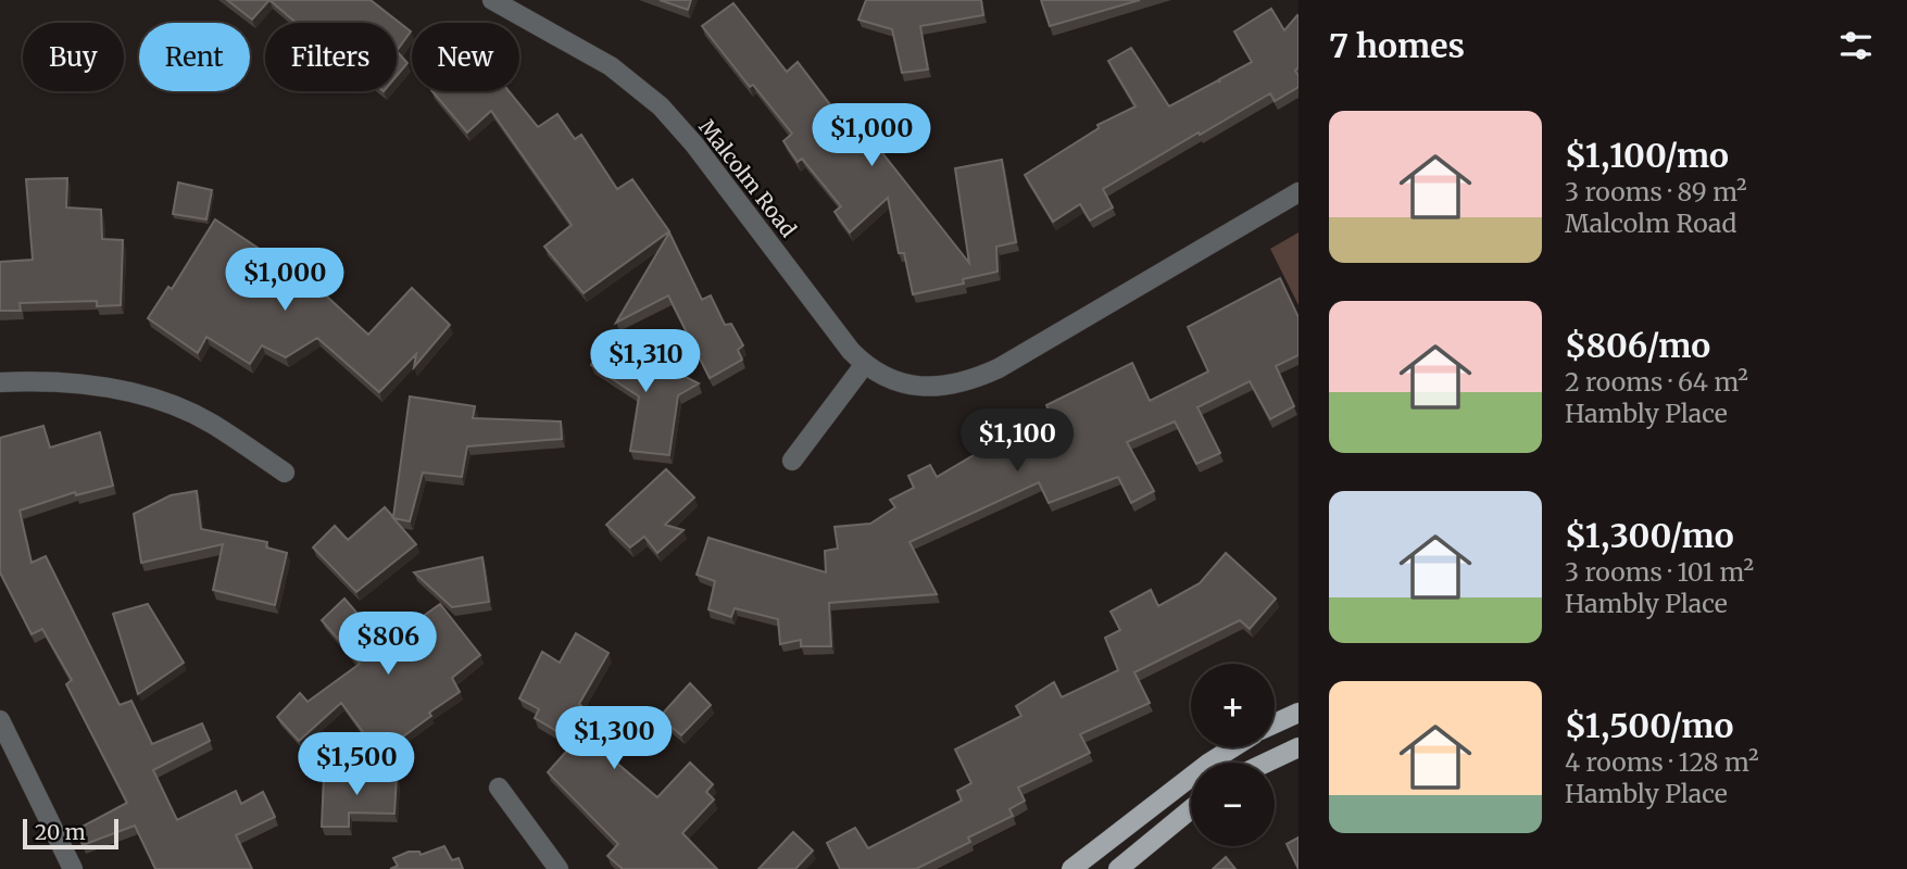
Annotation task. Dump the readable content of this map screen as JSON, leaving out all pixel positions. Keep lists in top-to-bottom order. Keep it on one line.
{"streets":{"street":["Malcolm Road"]},"scale_bar":"20 m","page":{"heading":"7 homes","chip":["Buy","Rent","Filters","New"],"list":[{"name":"$1,100/mo","note":"3 rooms · 89 m² · Malcolm Road"},{"name":"$806/mo","note":"2 rooms · 64 m² · Hambly Place"},{"name":"$1,300/mo","note":"3 rooms · 101 m² · Hambly Place"},{"name":"$1,500/mo","note":"4 rooms · 128 m² · Hambly Place"}],"price":["$1,000","$1,000","$1,310","$1,100","$806","$1,300","$1,500"],"map_buttons":["+","−"],"scale":"20 m"}}
